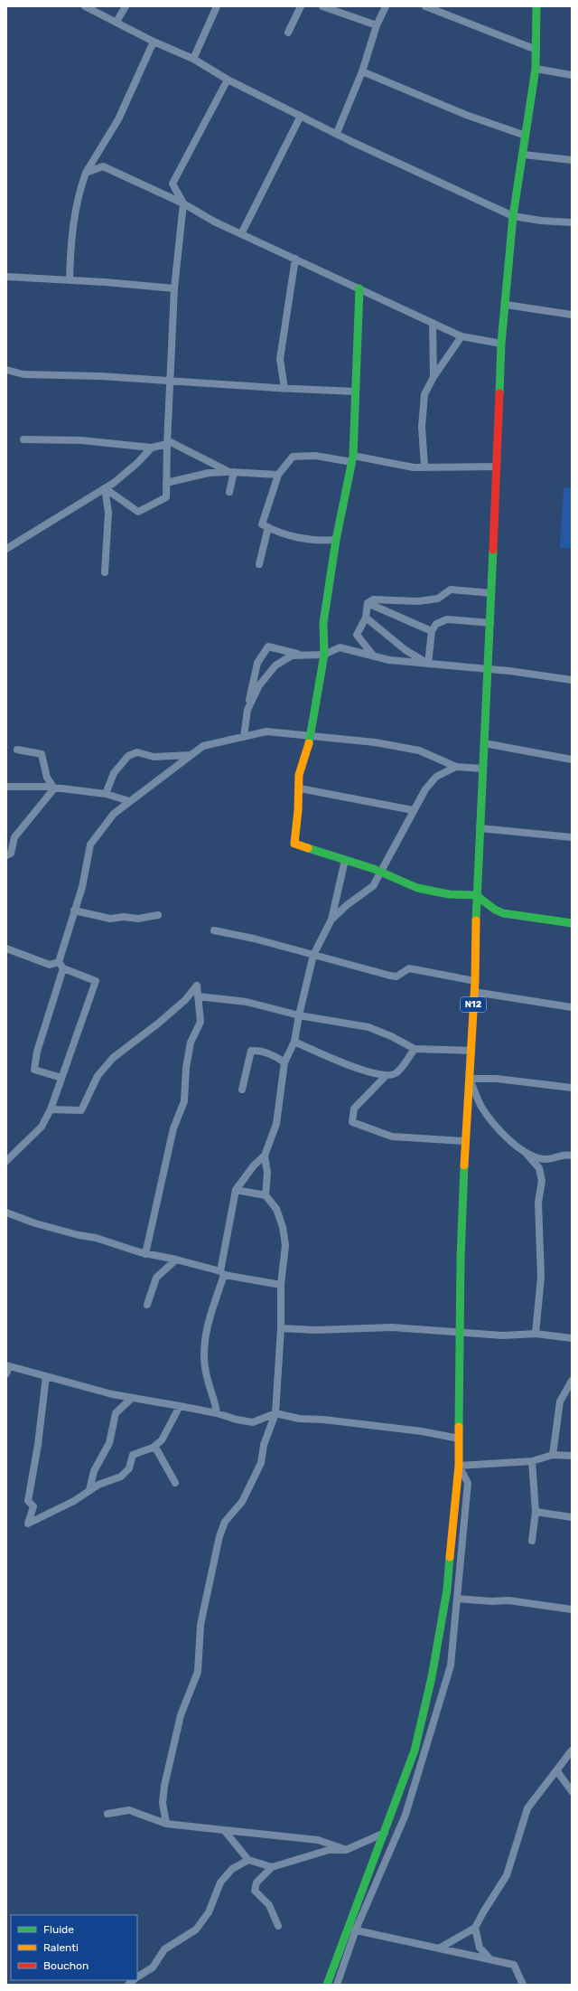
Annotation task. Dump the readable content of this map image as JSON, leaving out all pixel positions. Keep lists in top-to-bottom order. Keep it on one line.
{"streets":{"main road":["N12"]},"legend":["Fluide","Ralenti","Bouchon"]}
